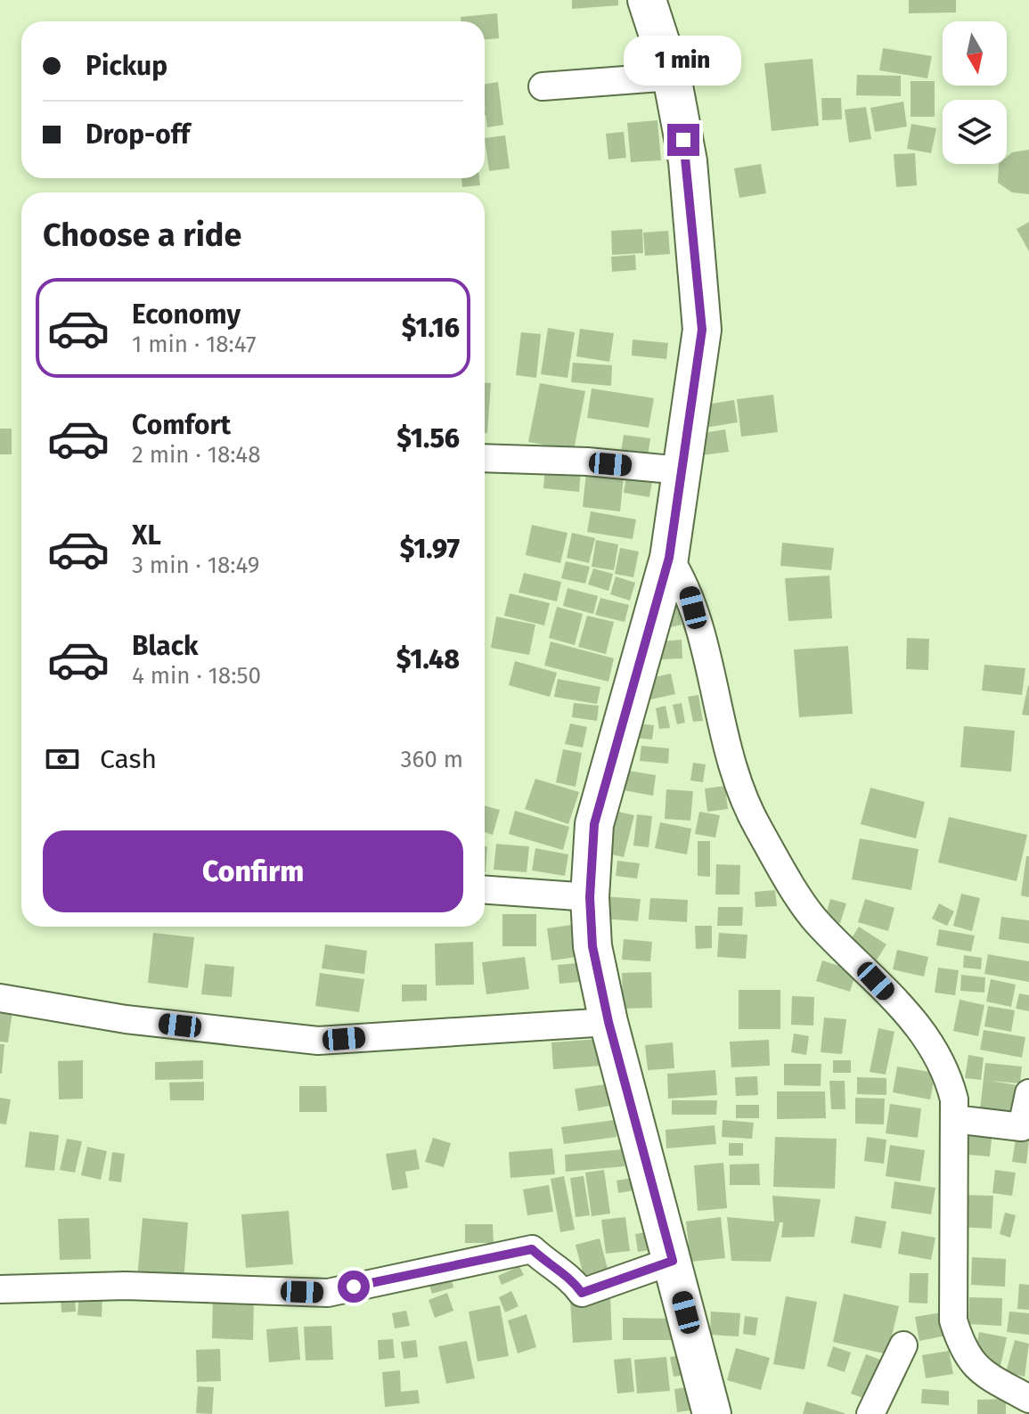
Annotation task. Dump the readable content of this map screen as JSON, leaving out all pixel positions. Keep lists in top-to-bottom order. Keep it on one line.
{"north":"bottom","page":{"banner":["Pickup","Drop-off"],"bubble":"1 min","heading":"Choose a ride","list":[{"name":"Economy","note":"1 min · 18:47","value":"$1.16"},{"name":"Comfort","note":"2 min · 18:48","value":"$1.56"},{"name":"XL","note":"3 min · 18:49","value":"$1.97"},{"name":"Black","note":"4 min · 18:50","value":"$1.48"}],"pay":["Cash","360 m"],"buttons":"Confirm"}}
